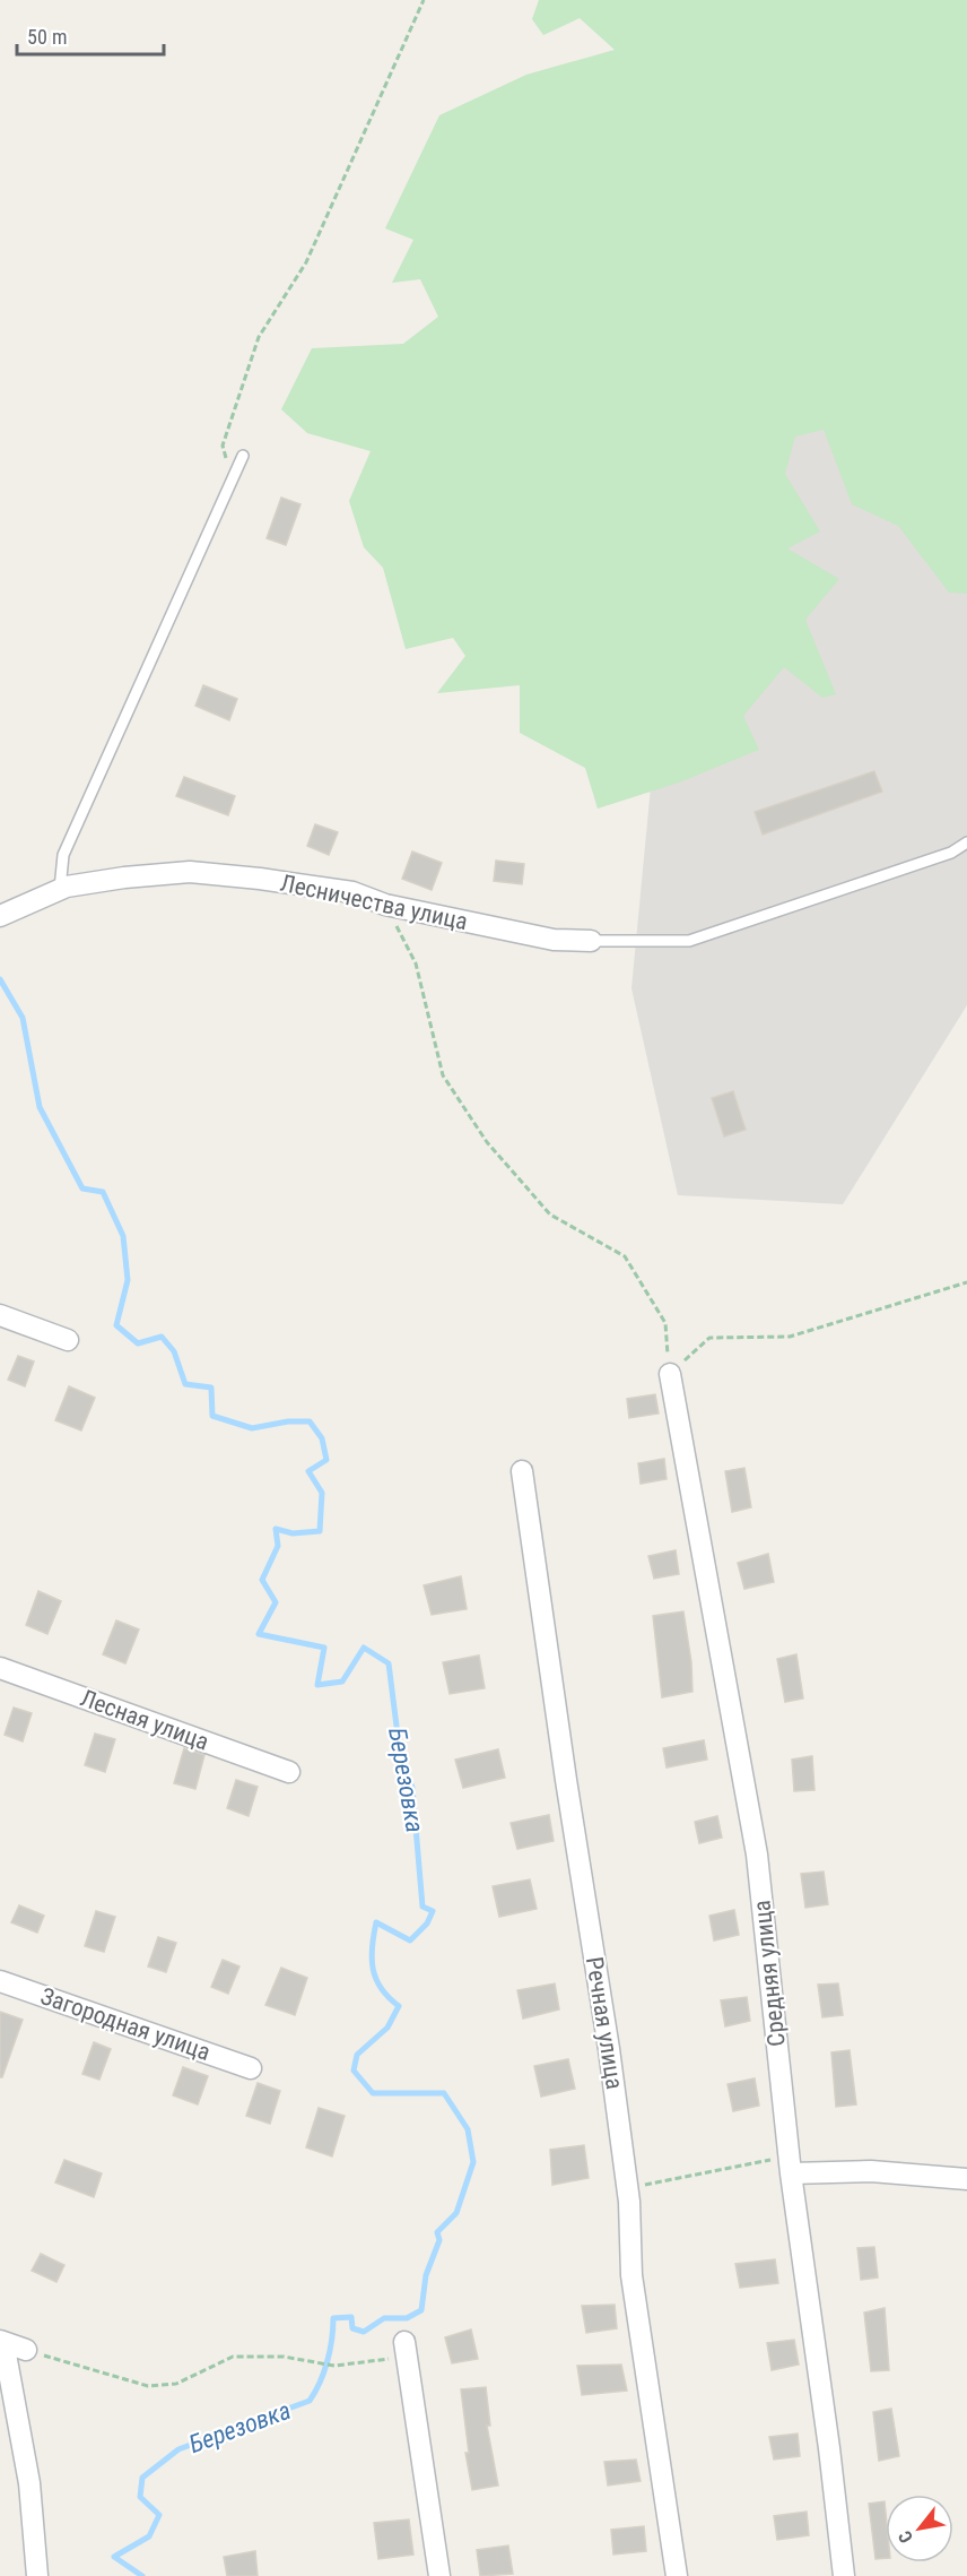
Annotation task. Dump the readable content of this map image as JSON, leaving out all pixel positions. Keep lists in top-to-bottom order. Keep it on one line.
{"streets":{"street":["Лесничества улица","Лесная улица","Средняя улица","Речная улица","Загородная улица"]},"water":["Березовка"],"scale_bar":"50 m","north":"bottom left"}
